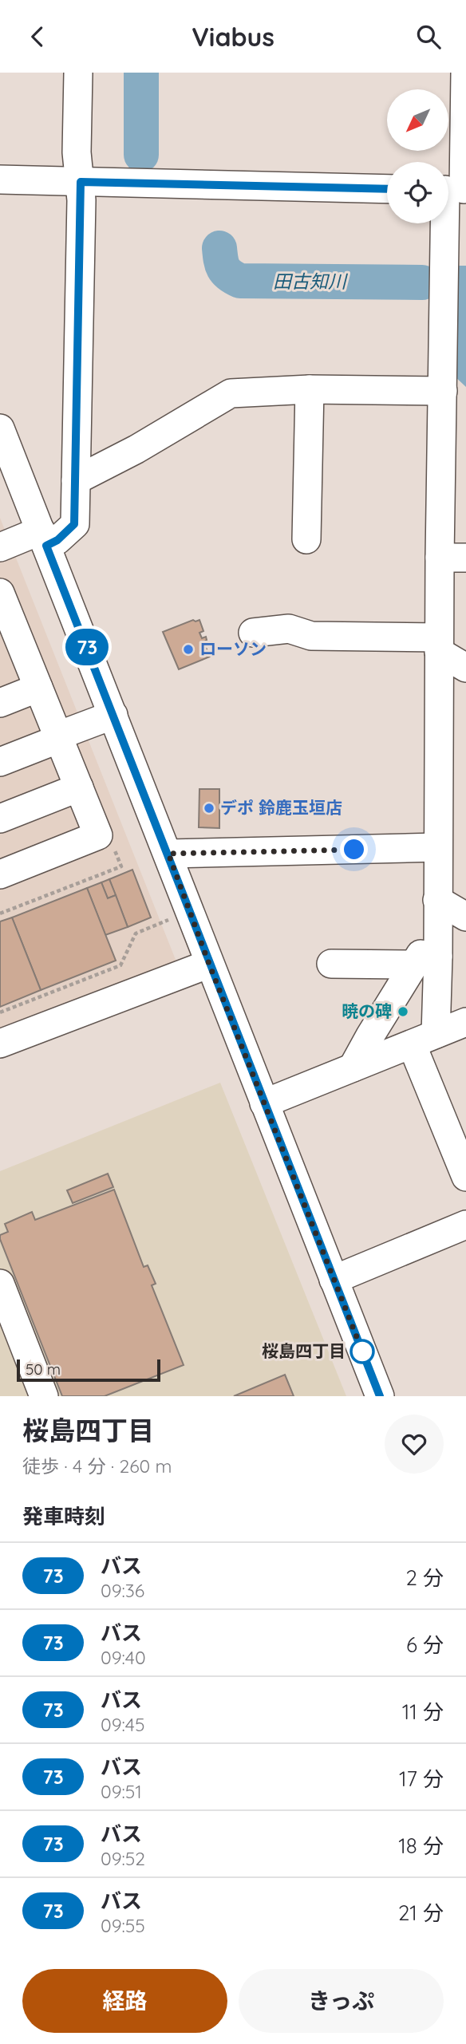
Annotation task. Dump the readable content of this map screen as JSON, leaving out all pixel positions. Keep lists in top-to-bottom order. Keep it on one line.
{"water":["田古知川"],"places":["ローソン","デポ 鈴鹿玉垣店","暁の碑","桜島四丁目"],"lines":["bus line 73"],"scale_bar":"50 m","north":"bottom left","page":{"header":"Viabus","on_map":"73","scale":"50 m","heading":[["桜島四丁目","徒歩 · 4 分 · 260 m"],"発車時刻"],"list":[{"mark":"73","name":"バス","note":"09:36","value":"2 分"},{"mark":"73","name":"バス","note":"09:40","value":"6 分"},{"mark":"73","name":"バス","note":"09:45","value":"11 分"},{"mark":"73","name":"バス","note":"09:51","value":"17 分"},{"mark":"73","name":"バス","note":"09:52","value":"18 分"},{"mark":"73","name":"バス","note":"09:55","value":"21 分"}],"buttons":["経路","きっぷ"]}}
